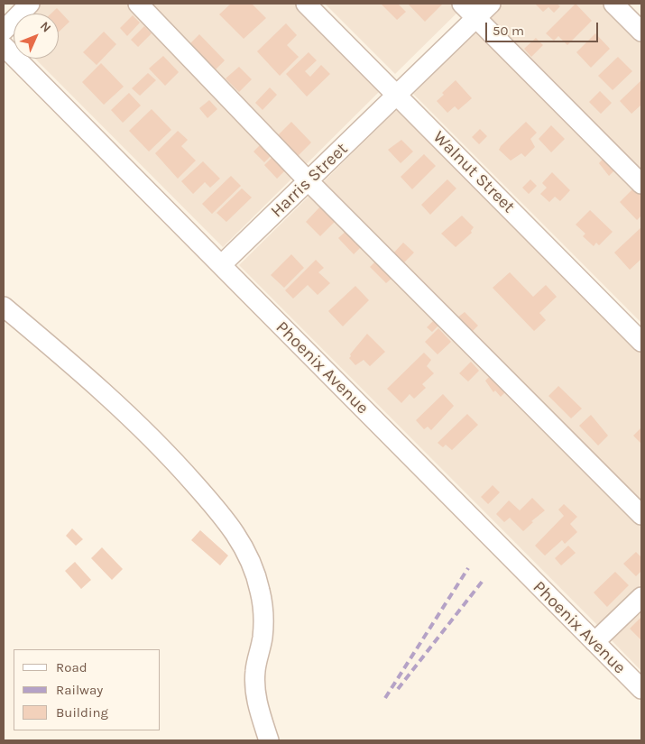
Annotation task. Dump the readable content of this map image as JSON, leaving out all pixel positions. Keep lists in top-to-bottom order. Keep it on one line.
{"streets":{"street":["Walnut Street","Harris Street","Phoenix Avenue"]},"crossings":[["Walnut Street","Harris Street"],["Harris Street","Phoenix Avenue"]],"legend":["Road","Railway","Building"],"scale_bar":"50 m","north":"top right"}
